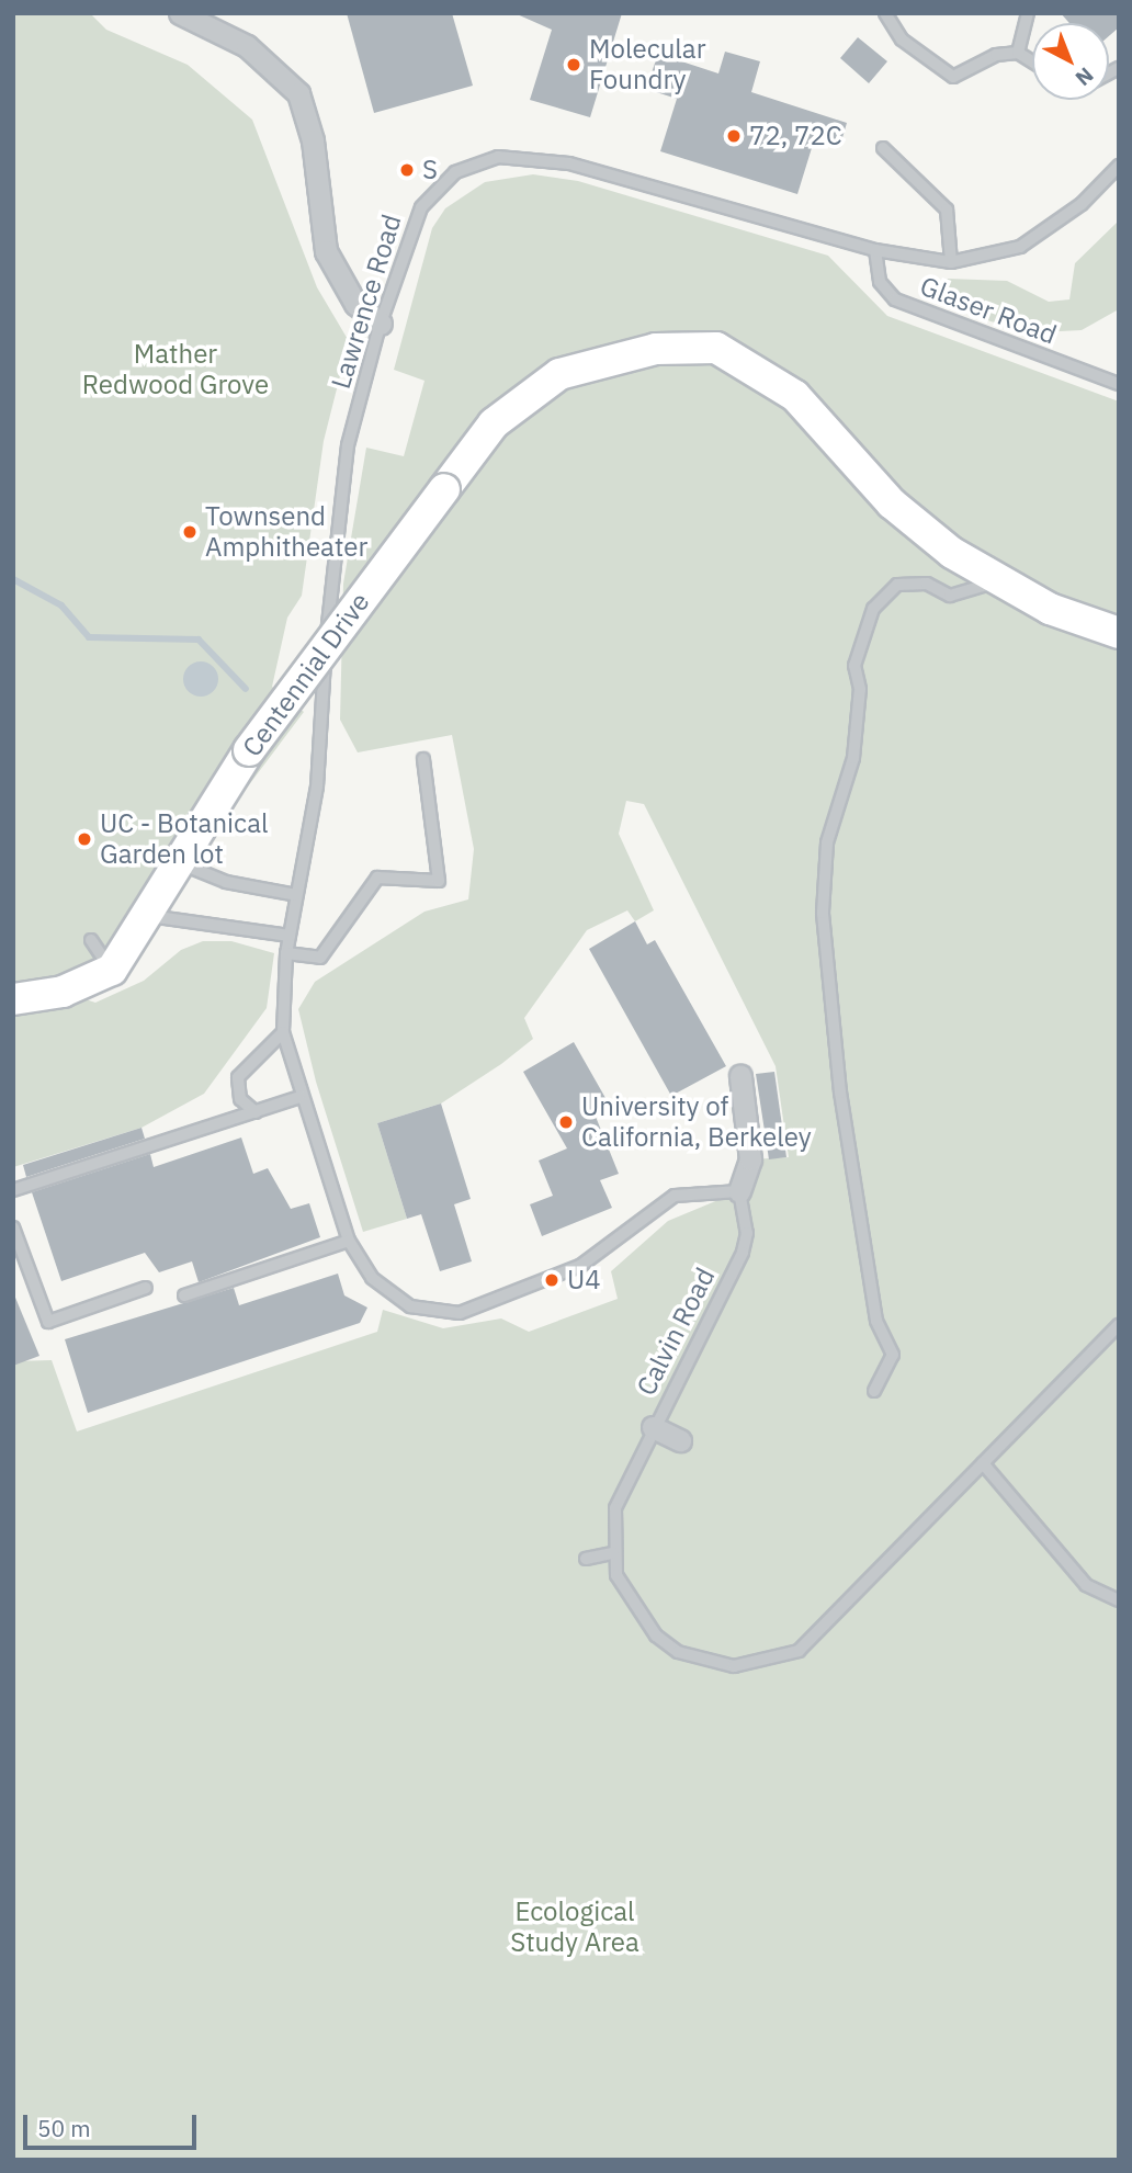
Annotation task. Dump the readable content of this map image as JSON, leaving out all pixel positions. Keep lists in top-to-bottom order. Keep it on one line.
{"streets":{"street":["Centennial Drive"],"lane":["Lawrence Road","Glaser Road","Calvin Road"]},"crossings":[["Lawrence Road","Glaser Road"]],"parks":["Mather Redwood Grove","Ecological Study Area"],"places":["Molecular Foundry","72, 72C","S","Townsend Amphitheater","UC - Botanical Garden lot","University of California, Berkeley","U4"],"scale_bar":"50 m","north":"bottom right"}
